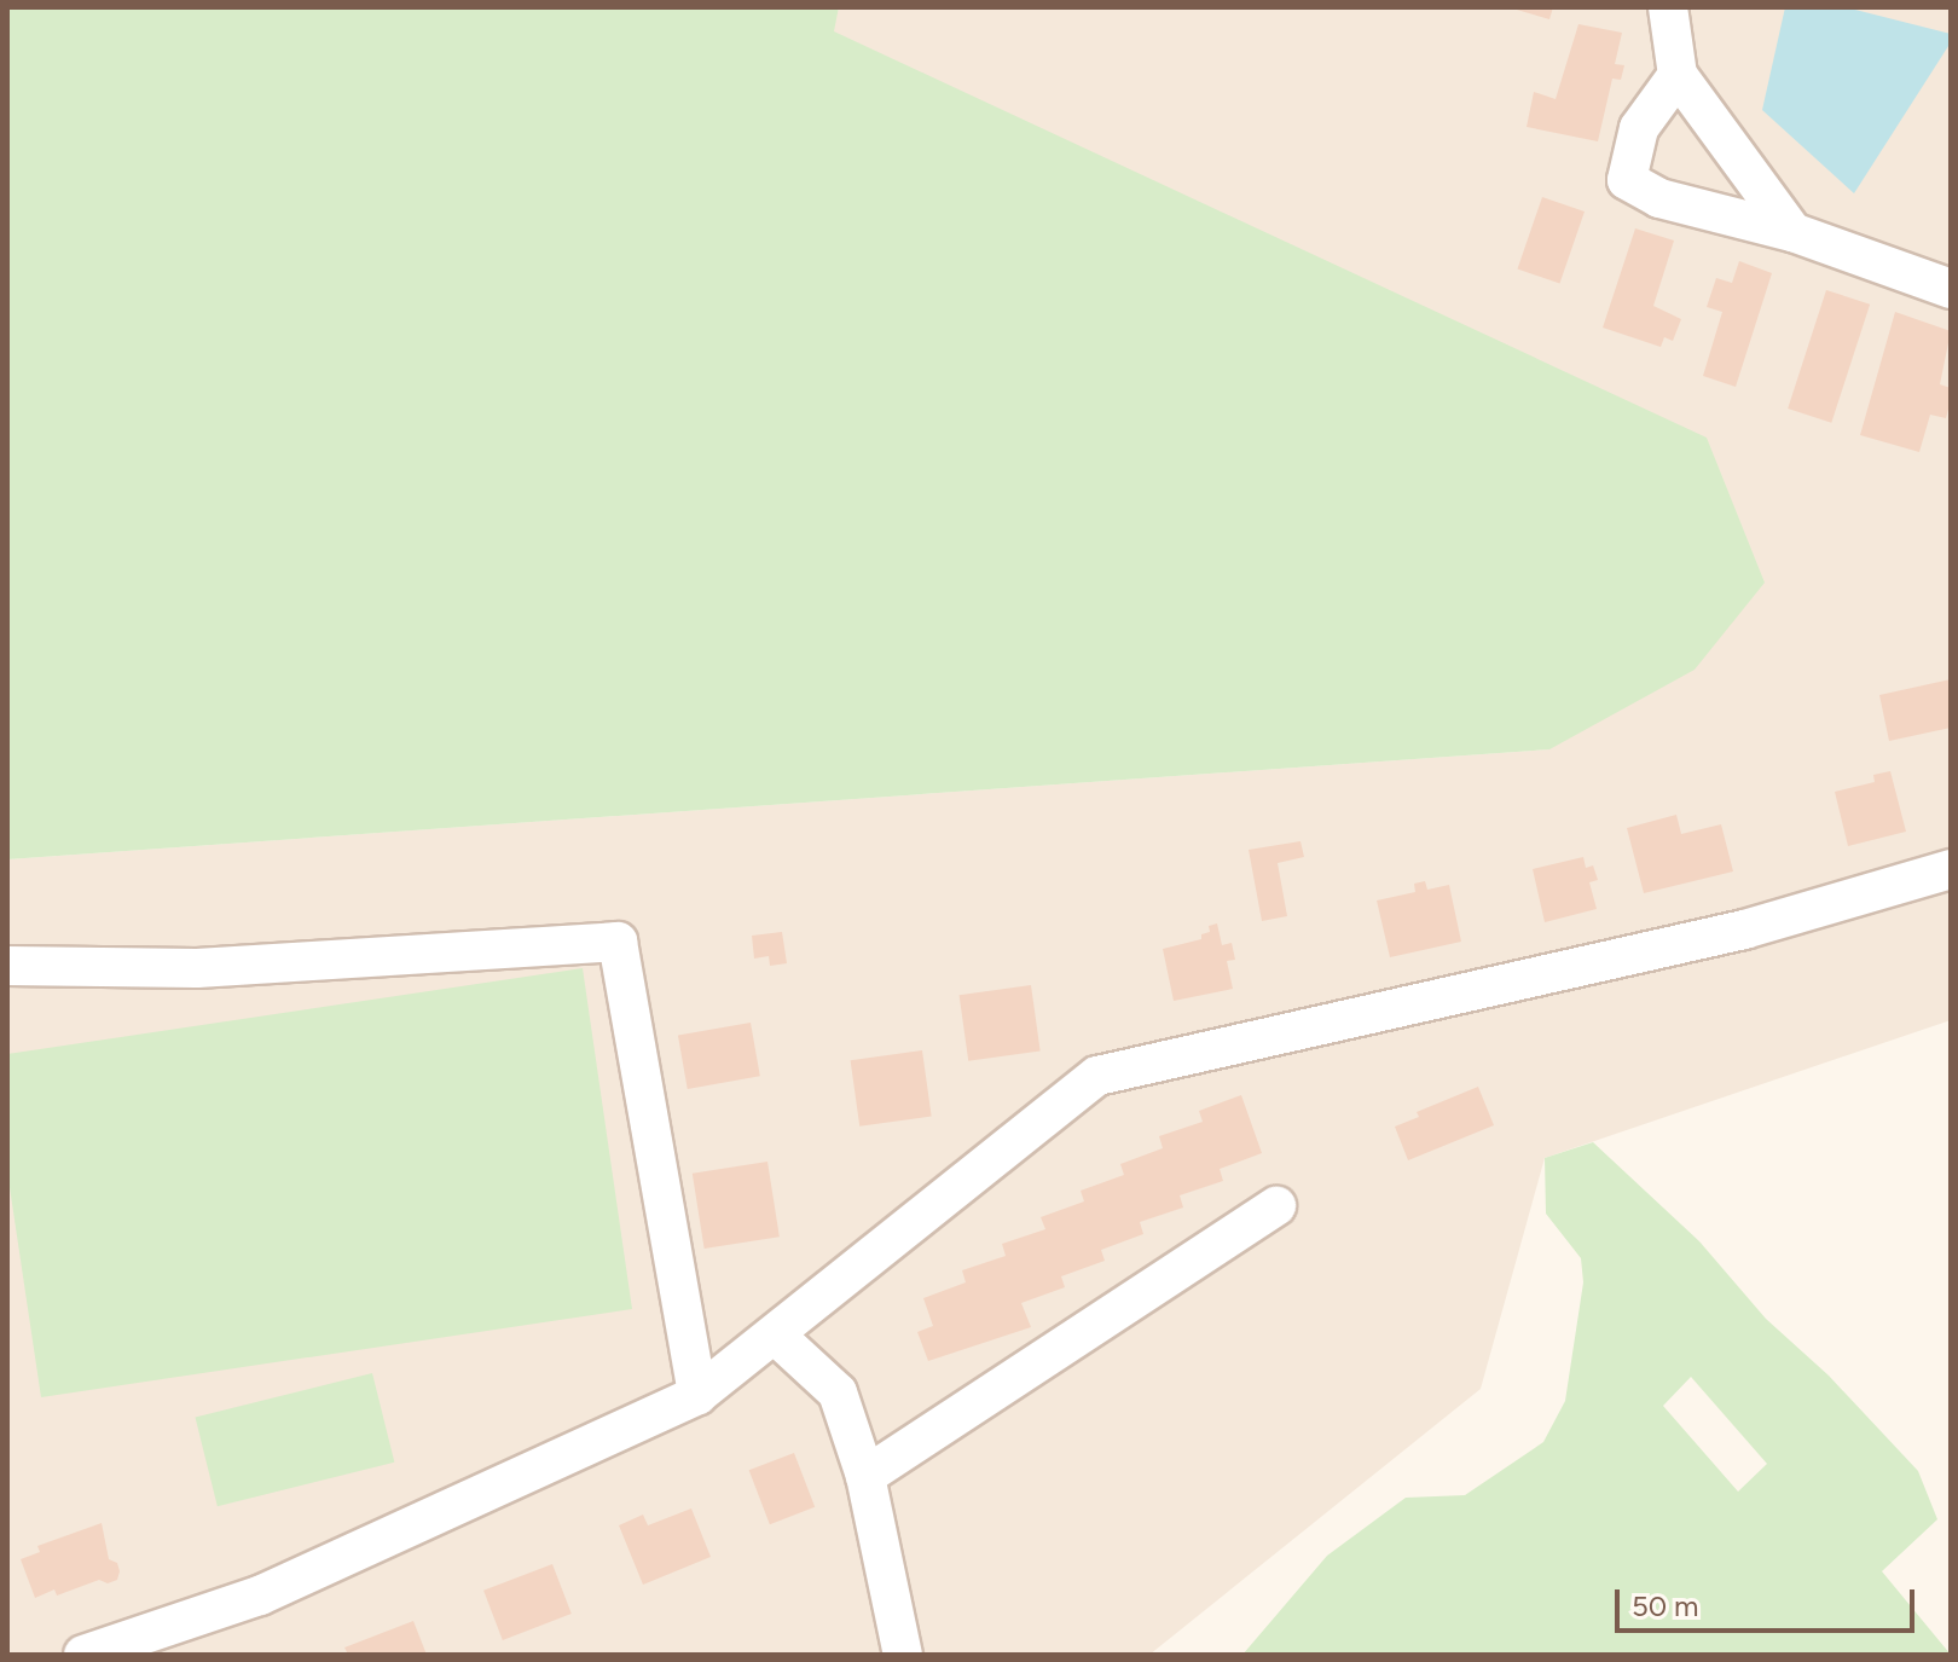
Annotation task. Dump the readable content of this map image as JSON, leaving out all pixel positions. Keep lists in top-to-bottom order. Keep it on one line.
{"scale_bar":"50 m"}
